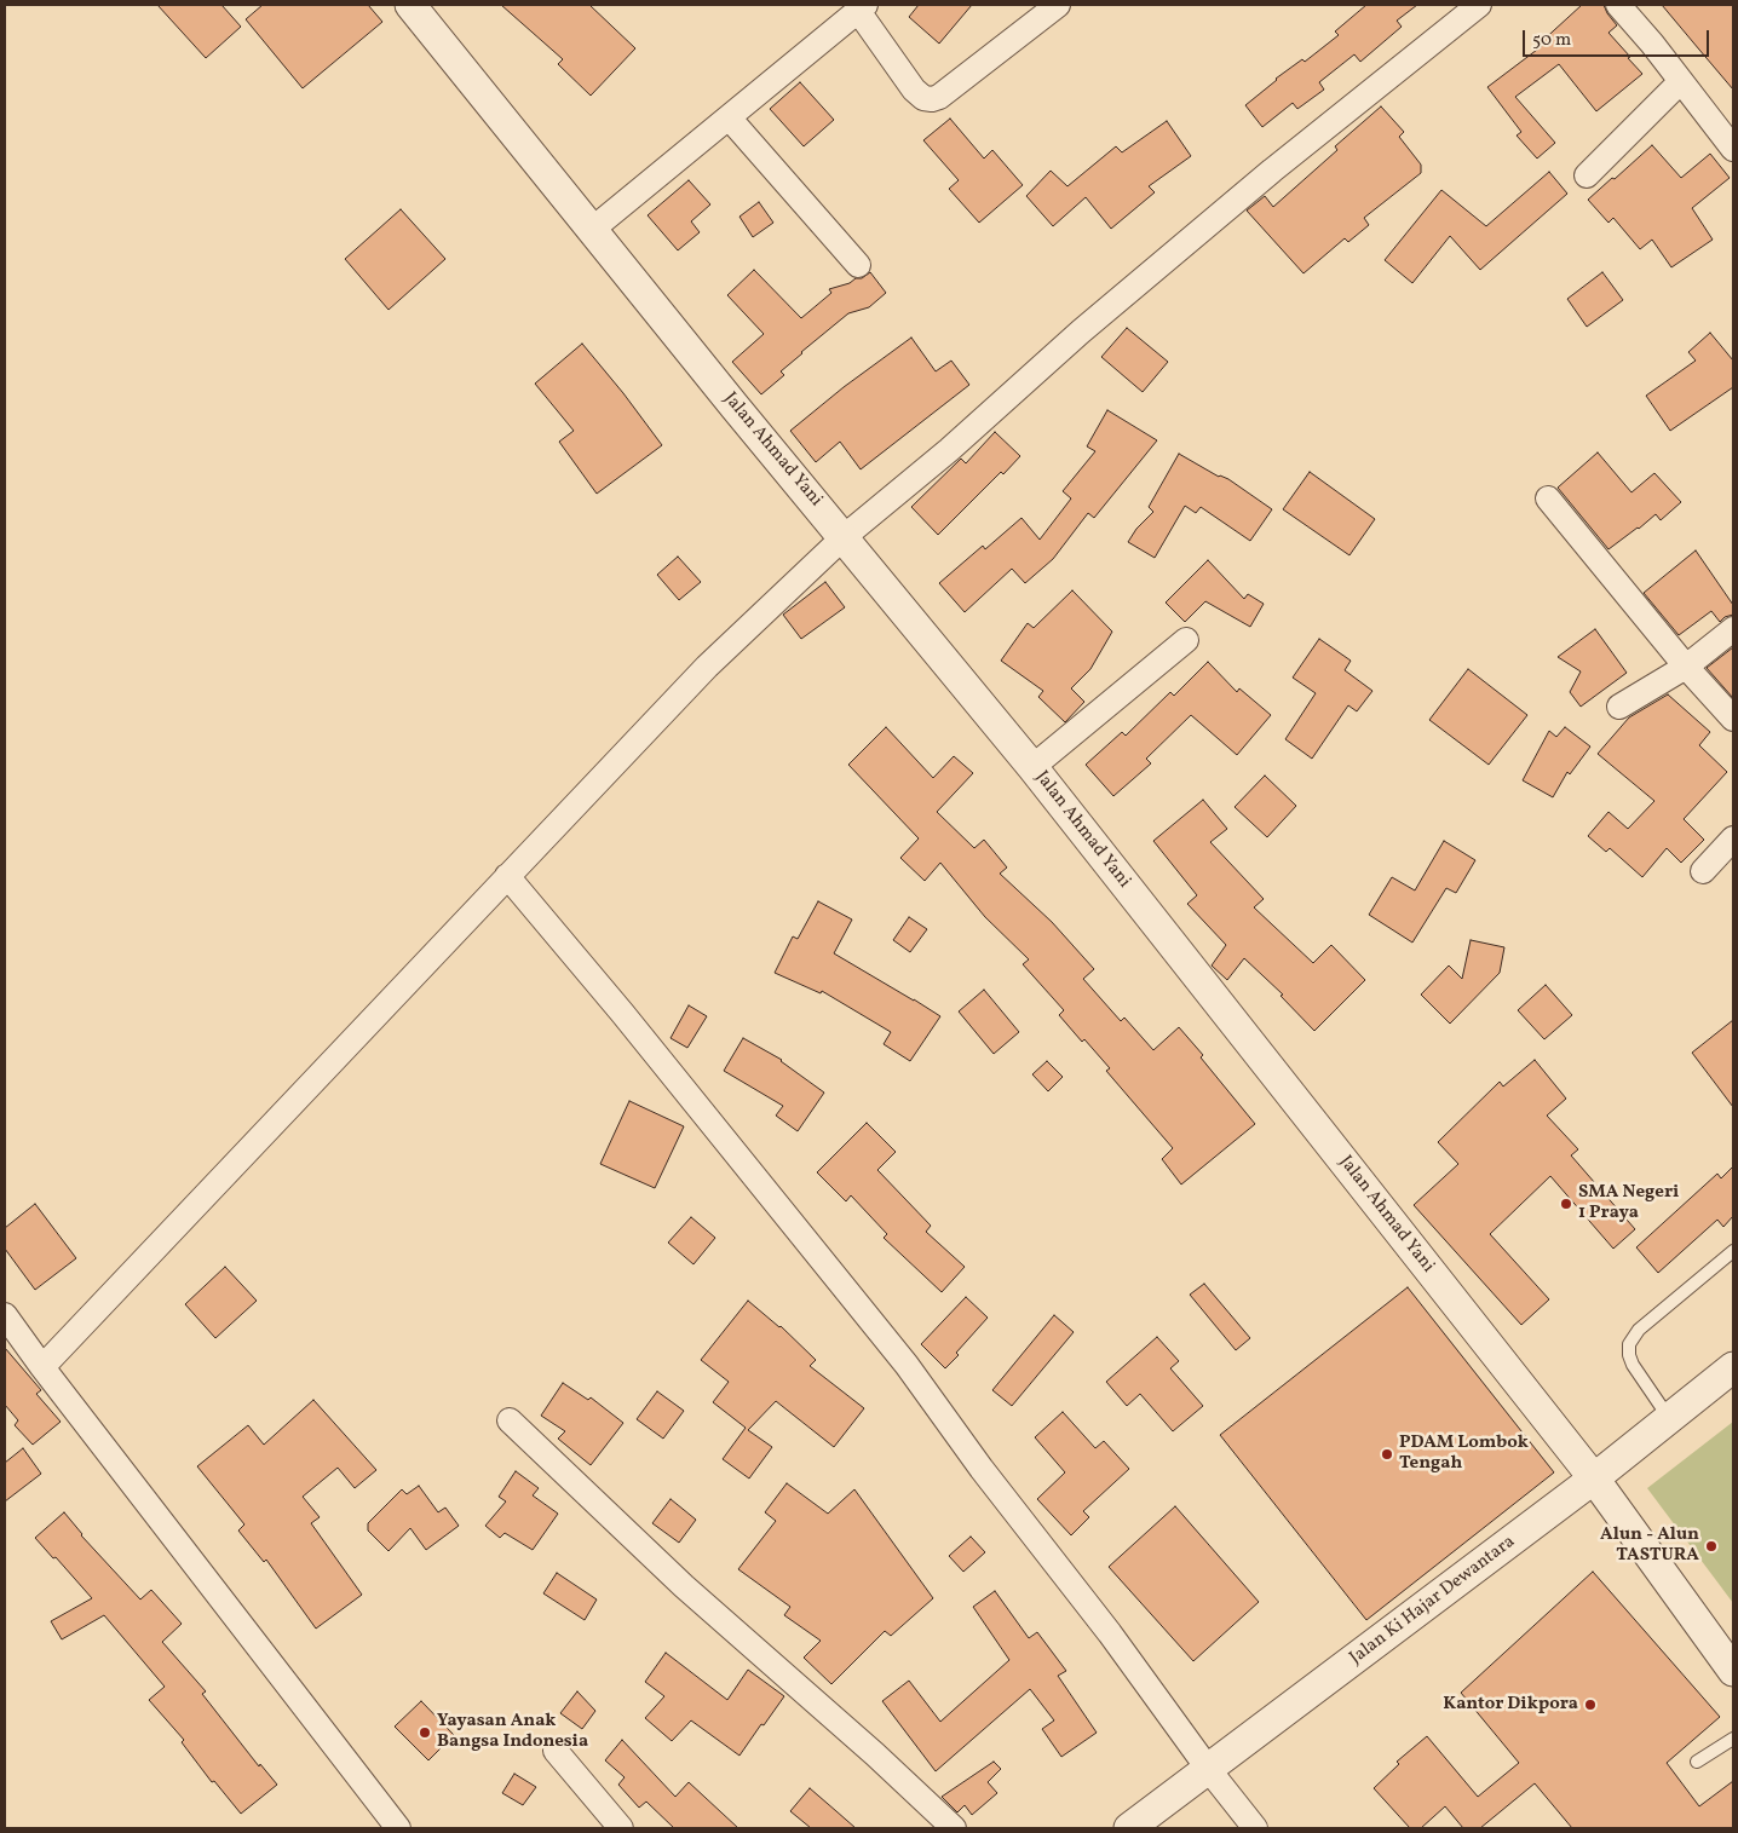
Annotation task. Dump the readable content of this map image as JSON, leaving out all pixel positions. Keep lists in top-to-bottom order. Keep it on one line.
{"streets":{"street":["Jalan Ahmad Yani","Jalan Ki Hajar Dewantara"]},"crossings":[["Jalan Ahmad Yani","Jalan Ki Hajar Dewantara"]],"places":["SMA Negeri 1 Praya","PDAM Lombok Tengah","Alun - Alun TASTURA","Kantor Dikpora","Yayasan Anak Bangsa Indonesia"],"scale_bar":"50 m"}
